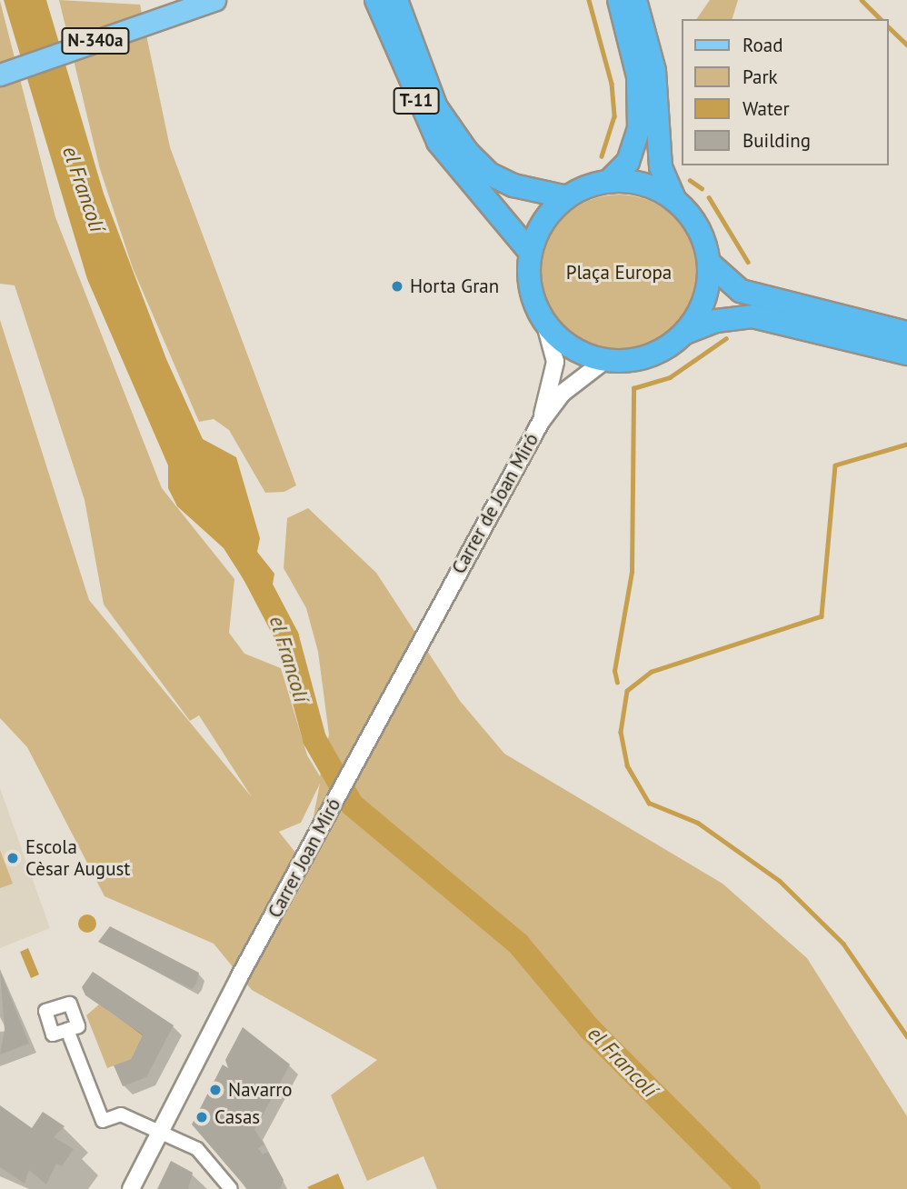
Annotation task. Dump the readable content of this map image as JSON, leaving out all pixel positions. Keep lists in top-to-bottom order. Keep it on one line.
{"streets":{"highway":["T-11"],"main road":["N-340a"],"street":["Carrer de Joan Miró","Carrer Joan Miró"]},"crossings":[["T-11","Carrer de Joan Miró"],["Carrer de Joan Miró","Carrer Joan Miró"]],"water":["el Francolí"],"parks":["Plaça Europa"],"places":["Horta Gran","Escola Cèsar August","Navarro","Casas"],"legend":["Road","Park","Water","Building"]}
